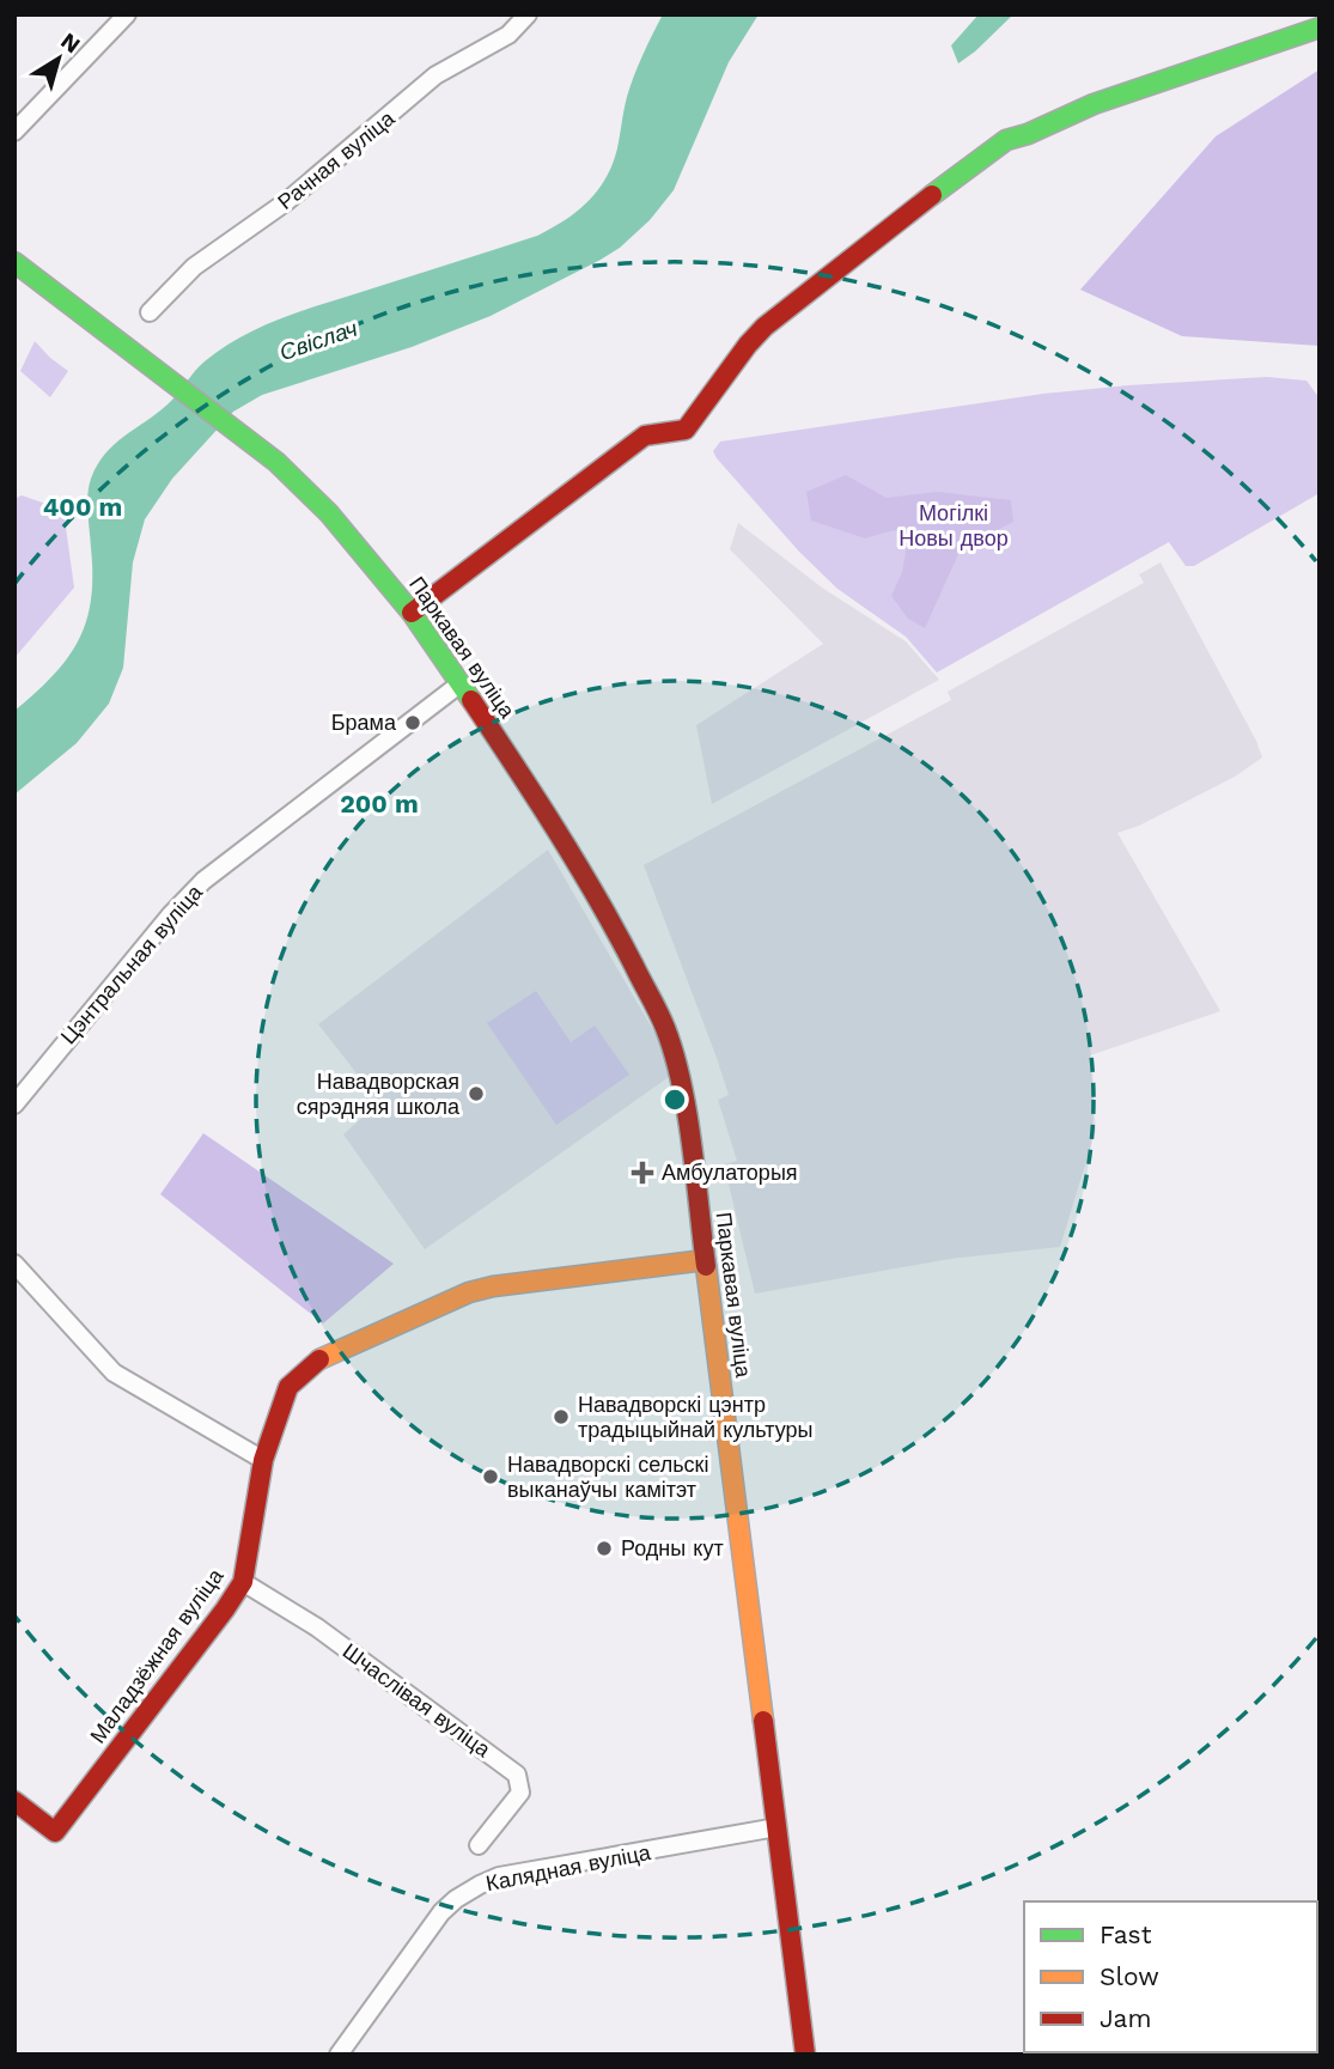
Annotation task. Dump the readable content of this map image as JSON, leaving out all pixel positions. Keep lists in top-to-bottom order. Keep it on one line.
{"streets":{"street":["Рачная вуліца","Паркавая вуліца","Цэнтральная вуліца","Маладзёжная вуліца","Шчаслівая вуліца","Калядная вуліца"]},"crossings":[["Паркавая вуліца","Цэнтральная вуліца"],["Паркавая вуліца","Маладзёжная вуліца"],["Паркавая вуліца","Калядная вуліца"],["Маладзёжная вуліца","Шчаслівая вуліца"]],"water":["Свіслач"],"parks":["Могілкі Новы двор"],"places":{"other":["Брама","Навадворская сярэдняя школа","Навадворскі цэнтр традыцыйнай культуры","Навадворскі сельскі выканаўчы камітэт","Родны кут"],"health":["Амбулаторыя"]},"legend":["Fast","Slow","Jam"],"north":"top right","rings":["400 m","200 m"]}
